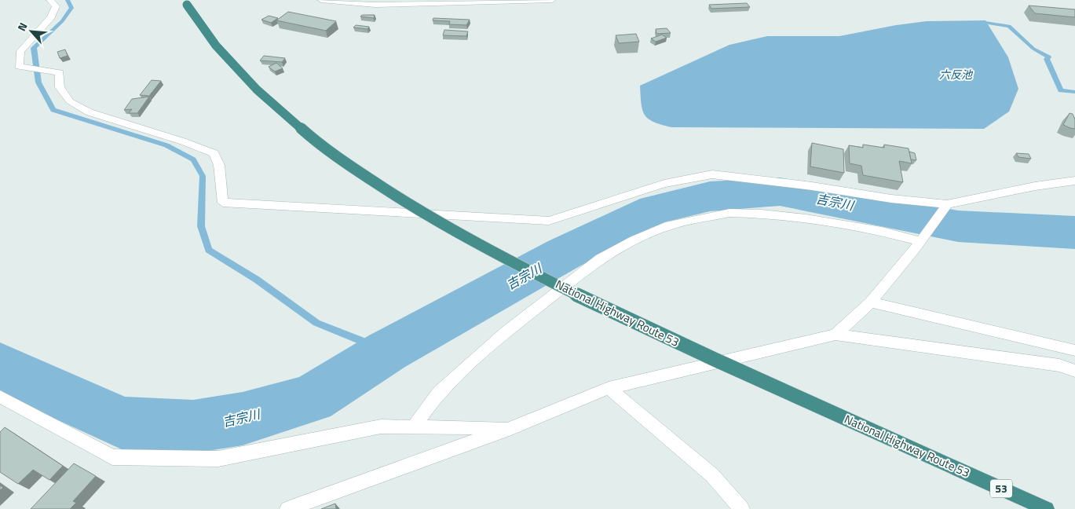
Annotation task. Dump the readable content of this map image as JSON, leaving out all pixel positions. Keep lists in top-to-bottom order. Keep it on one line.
{"streets":{"highway":["National Highway Route 53","53"]},"water":["六反池","吉宗川"],"north":"top left"}
